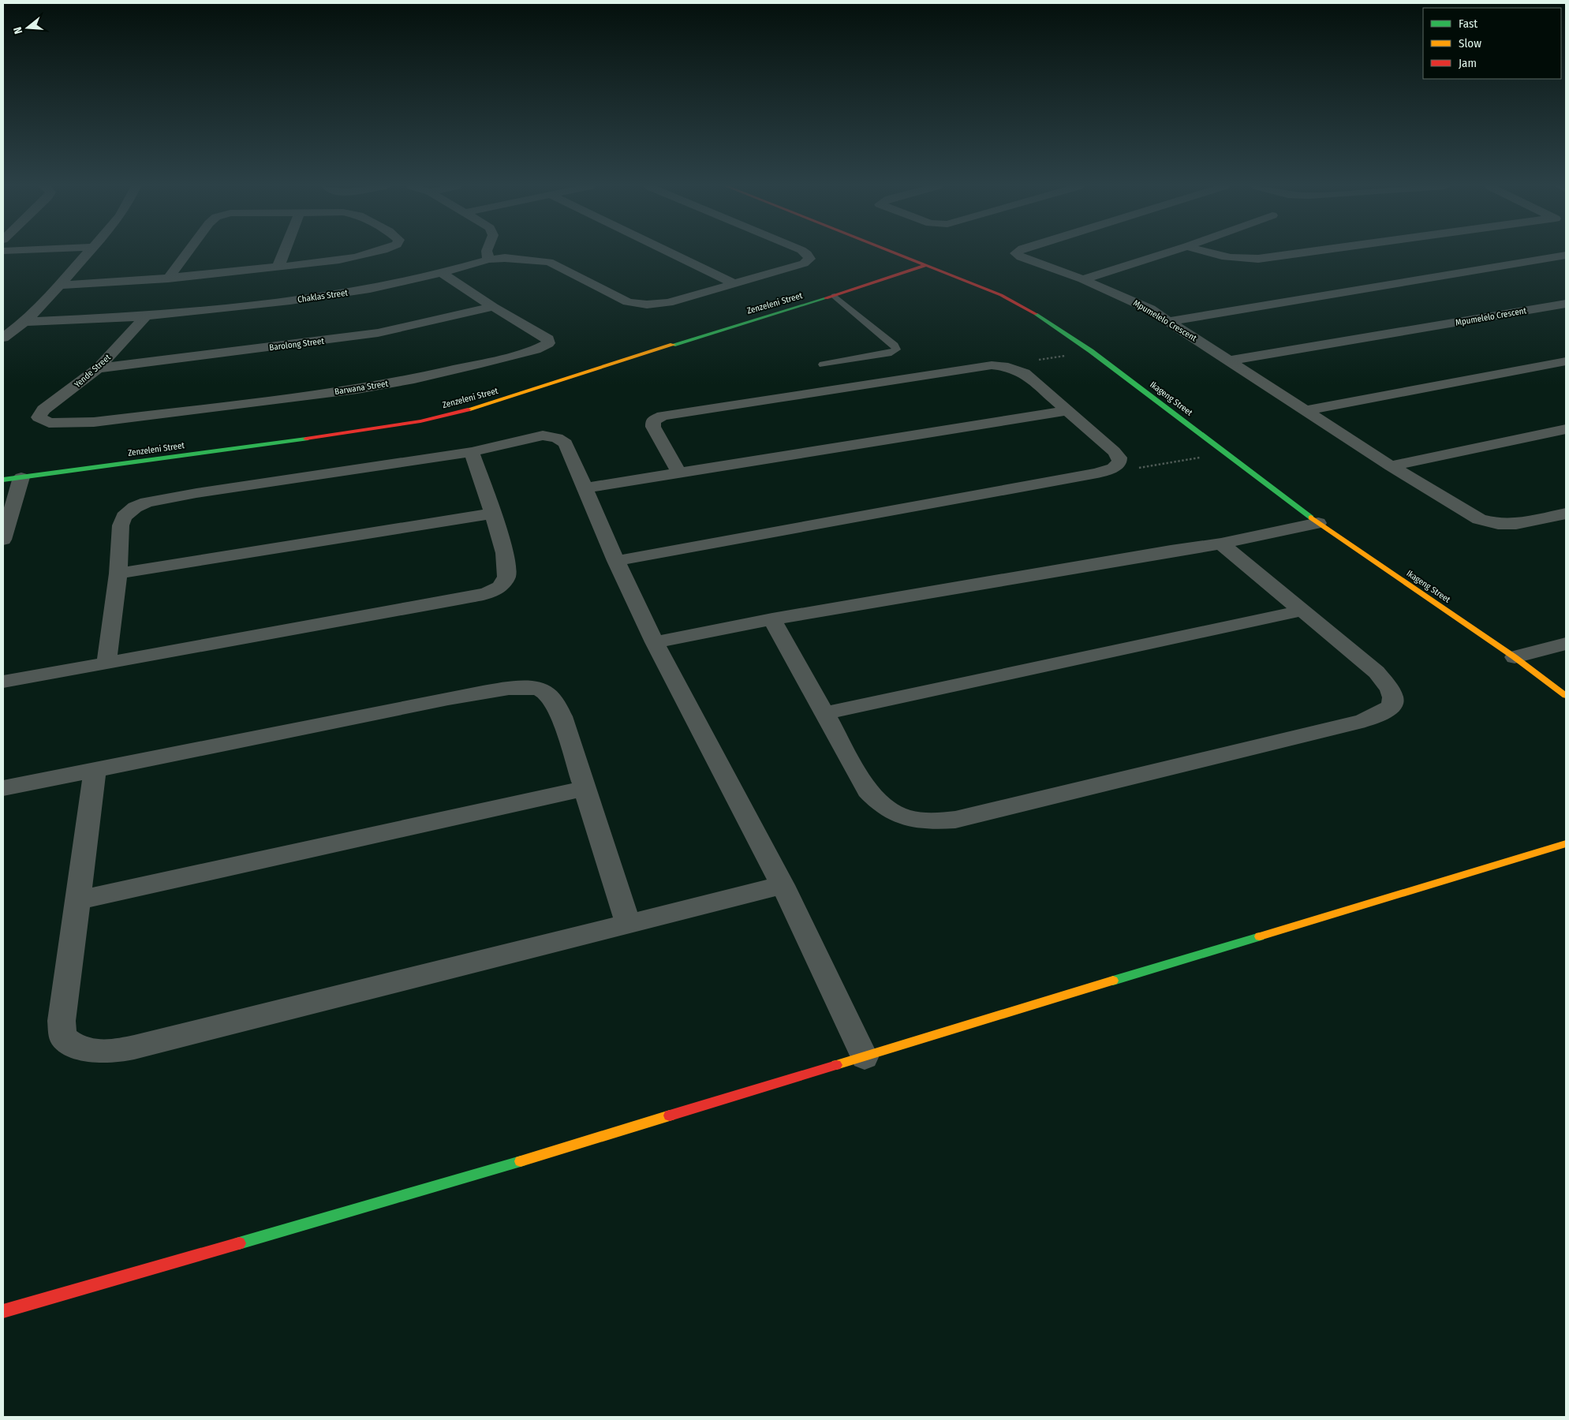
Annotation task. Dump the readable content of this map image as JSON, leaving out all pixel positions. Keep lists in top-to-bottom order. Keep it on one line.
{"streets":{"street":["Chaklas Street","Zenzeleni Street","Mpumelelo Crescent","Barolong Street","Yende Street","Barwana Street","Ikageng Street"]},"crossings":[["Chaklas Street","Yende Street"],["Chaklas Street","Barwana Street"],["Zenzeleni Street","Ikageng Street"],["Barolong Street","Yende Street"],["Barolong Street","Barwana Street"],["Yende Street","Barwana Street"]],"legend":["Fast","Slow","Jam"],"north":"left"}
